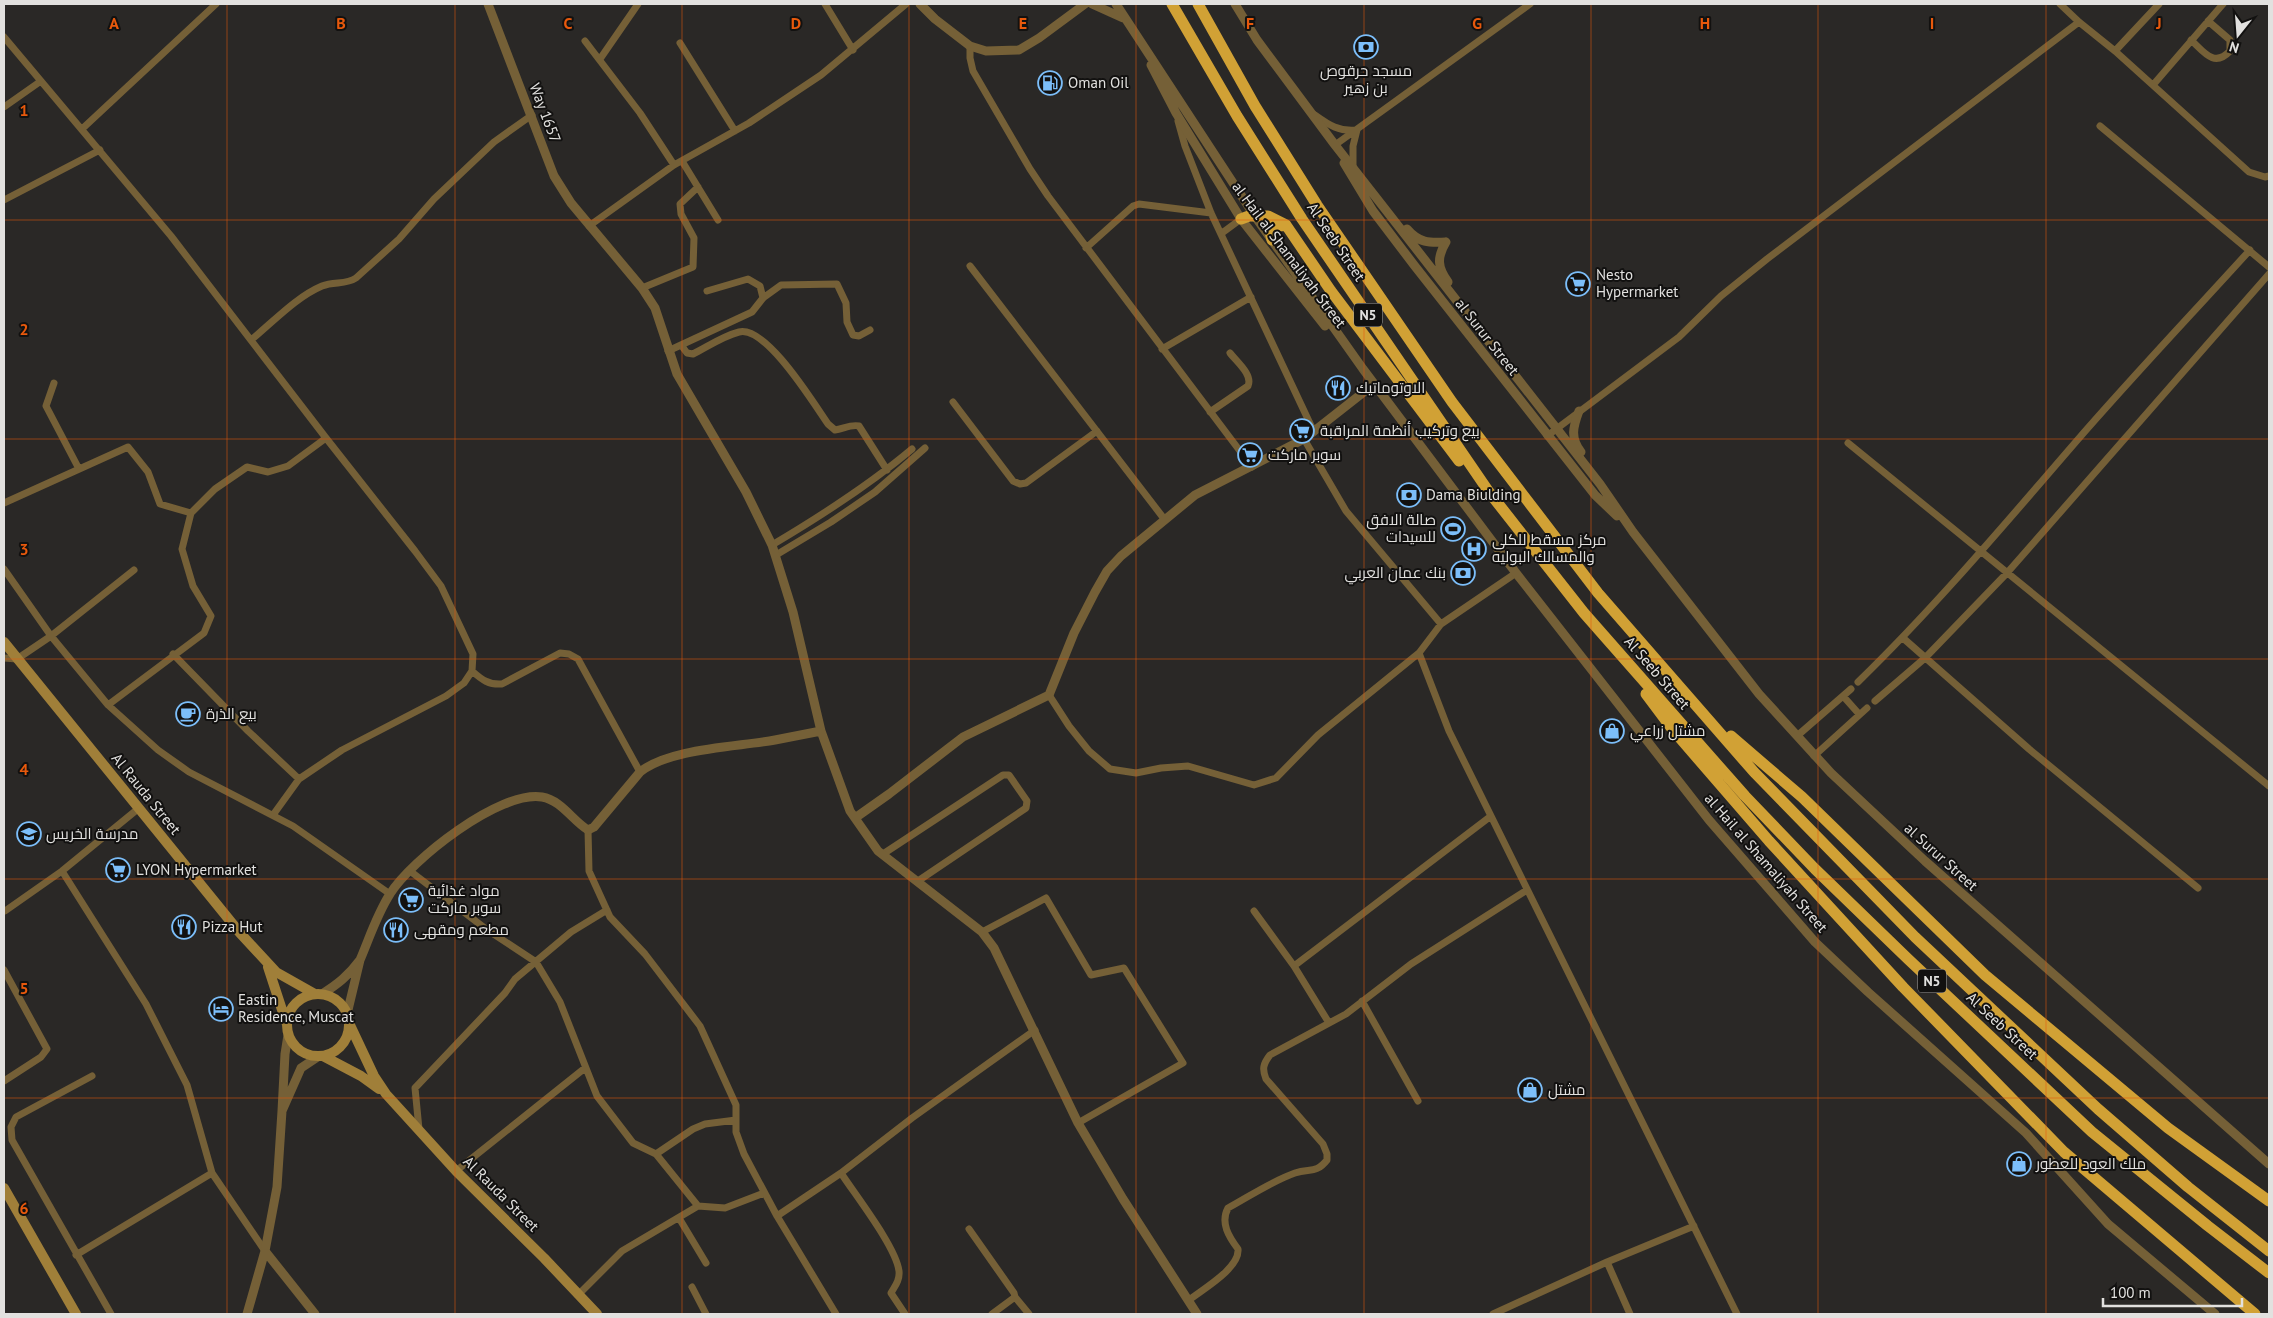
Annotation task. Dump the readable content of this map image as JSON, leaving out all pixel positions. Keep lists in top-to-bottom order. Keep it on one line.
{"streets":{"highway":["Al Seeb Street","N5"],"main road":["Al Rauda Street"],"street":["Way 1657","al Hail al Shamaliyah Street","al Surur Street"]},"places":{"bank":["مسجد حرقوص بن زهير","Dama Biulding","بنك عمان العربي"],"fuel station":["Oman Oil"],"supermarket":["Nesto Hypermarket","بيع وتركيب أنظمة المراقبة","سوبر ماركت","LYON Hypermarket","مواد غذائية سوبر ماركت"],"restaurant":["الاوتوماتيك","Pizza Hut","مطعم ومقهى"],"sports":["صالة الافق للسيدات"],"hospital":["مركز مسقط للكلى والمسالك البوليه"],"cafe":["بيع الذرة"],"shop":["مشتل زراعي","مشتل","ملك العود للعطور"],"school or university":["مدرسة الخريس"],"hotel":["Eastin Residence, Muscat"]},"scale_bar":"100 m","north":"bottom","grid":{"columns":["A","B","C","D","E","F","G","H","I","J"],"rows":["1","2","3","4","5","6"]}}
